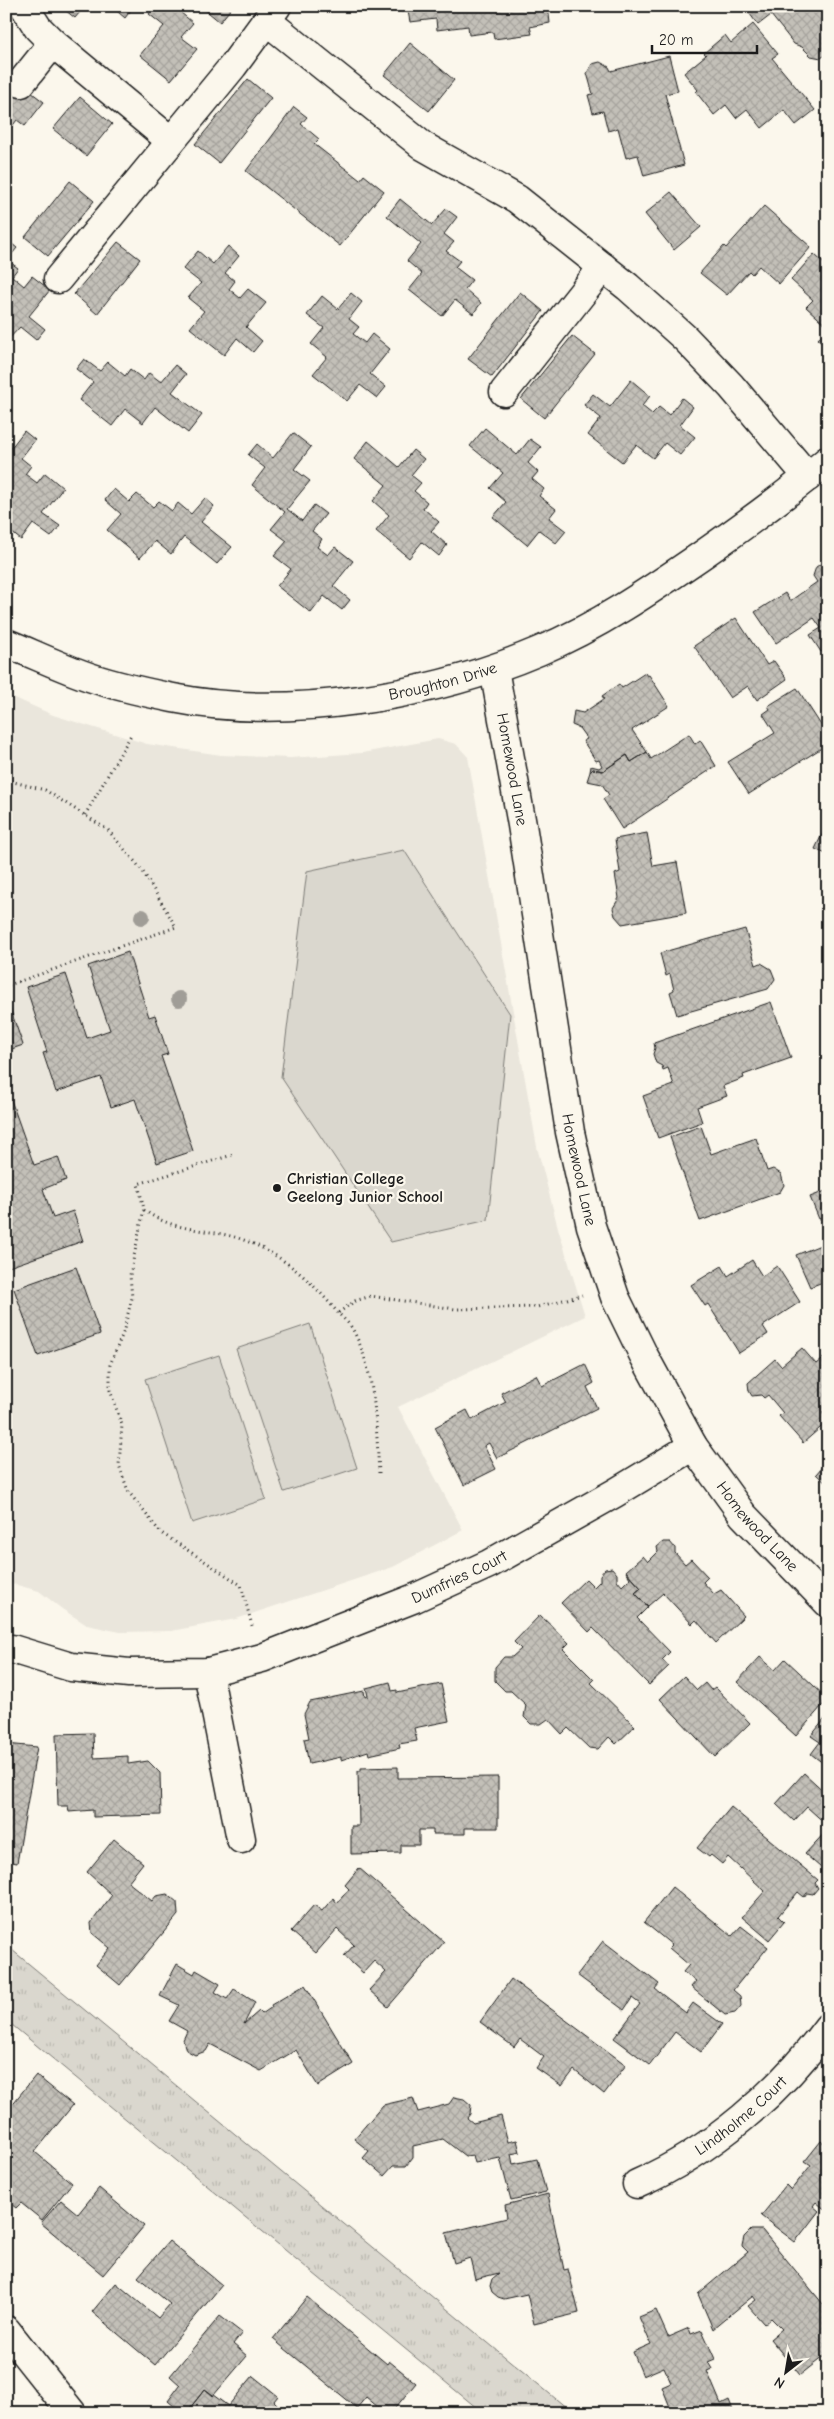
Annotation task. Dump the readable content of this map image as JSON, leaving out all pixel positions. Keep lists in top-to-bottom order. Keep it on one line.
{"streets":{"street":["Broughton Drive","Homewood Lane","Dumfries Court","Lindholme Court"]},"crossings":[["Broughton Drive","Homewood Lane"],["Homewood Lane","Dumfries Court"]],"places":["Christian College Geelong Junior School"],"scale_bar":"20 m","north":"bottom left"}
